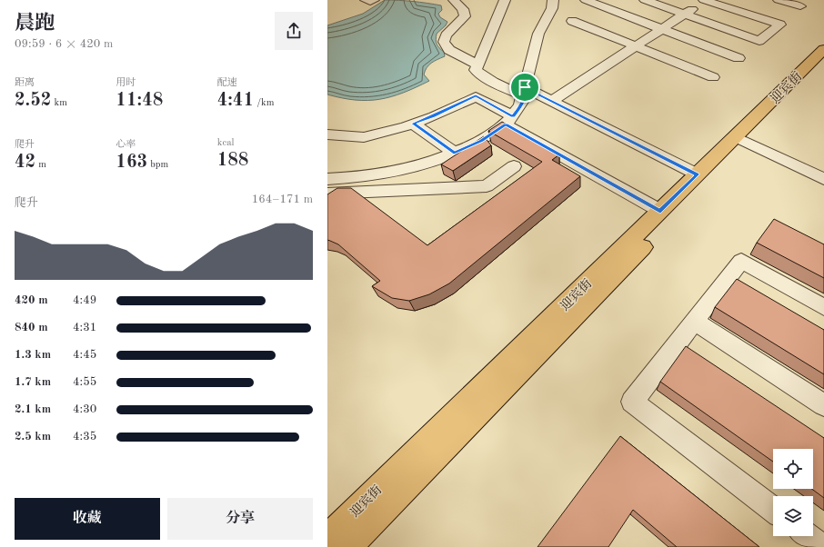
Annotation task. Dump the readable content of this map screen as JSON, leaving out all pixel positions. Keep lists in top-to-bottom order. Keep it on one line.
{"streets":{"main road":["迎宾街"]},"page":{"heading":["晨跑","09:59 · 6 × 420 m"],"stats":[["距离","2.52 km"],["用时","11:48"],["配速","4:41 /km"],["爬升","42 m"],["心率","163 bpm"],["kcal","188"]],"chart":["爬升","164–171 m"],"list":[{"name":"420 m","note":"4:49"},{"name":"840 m","note":"4:31"},{"name":"1.3 km","note":"4:45"},{"name":"1.7 km","note":"4:55"},{"name":"2.1 km","note":"4:30"},{"name":"2.5 km","note":"4:35"}],"buttons":["收藏","分享"]}}
